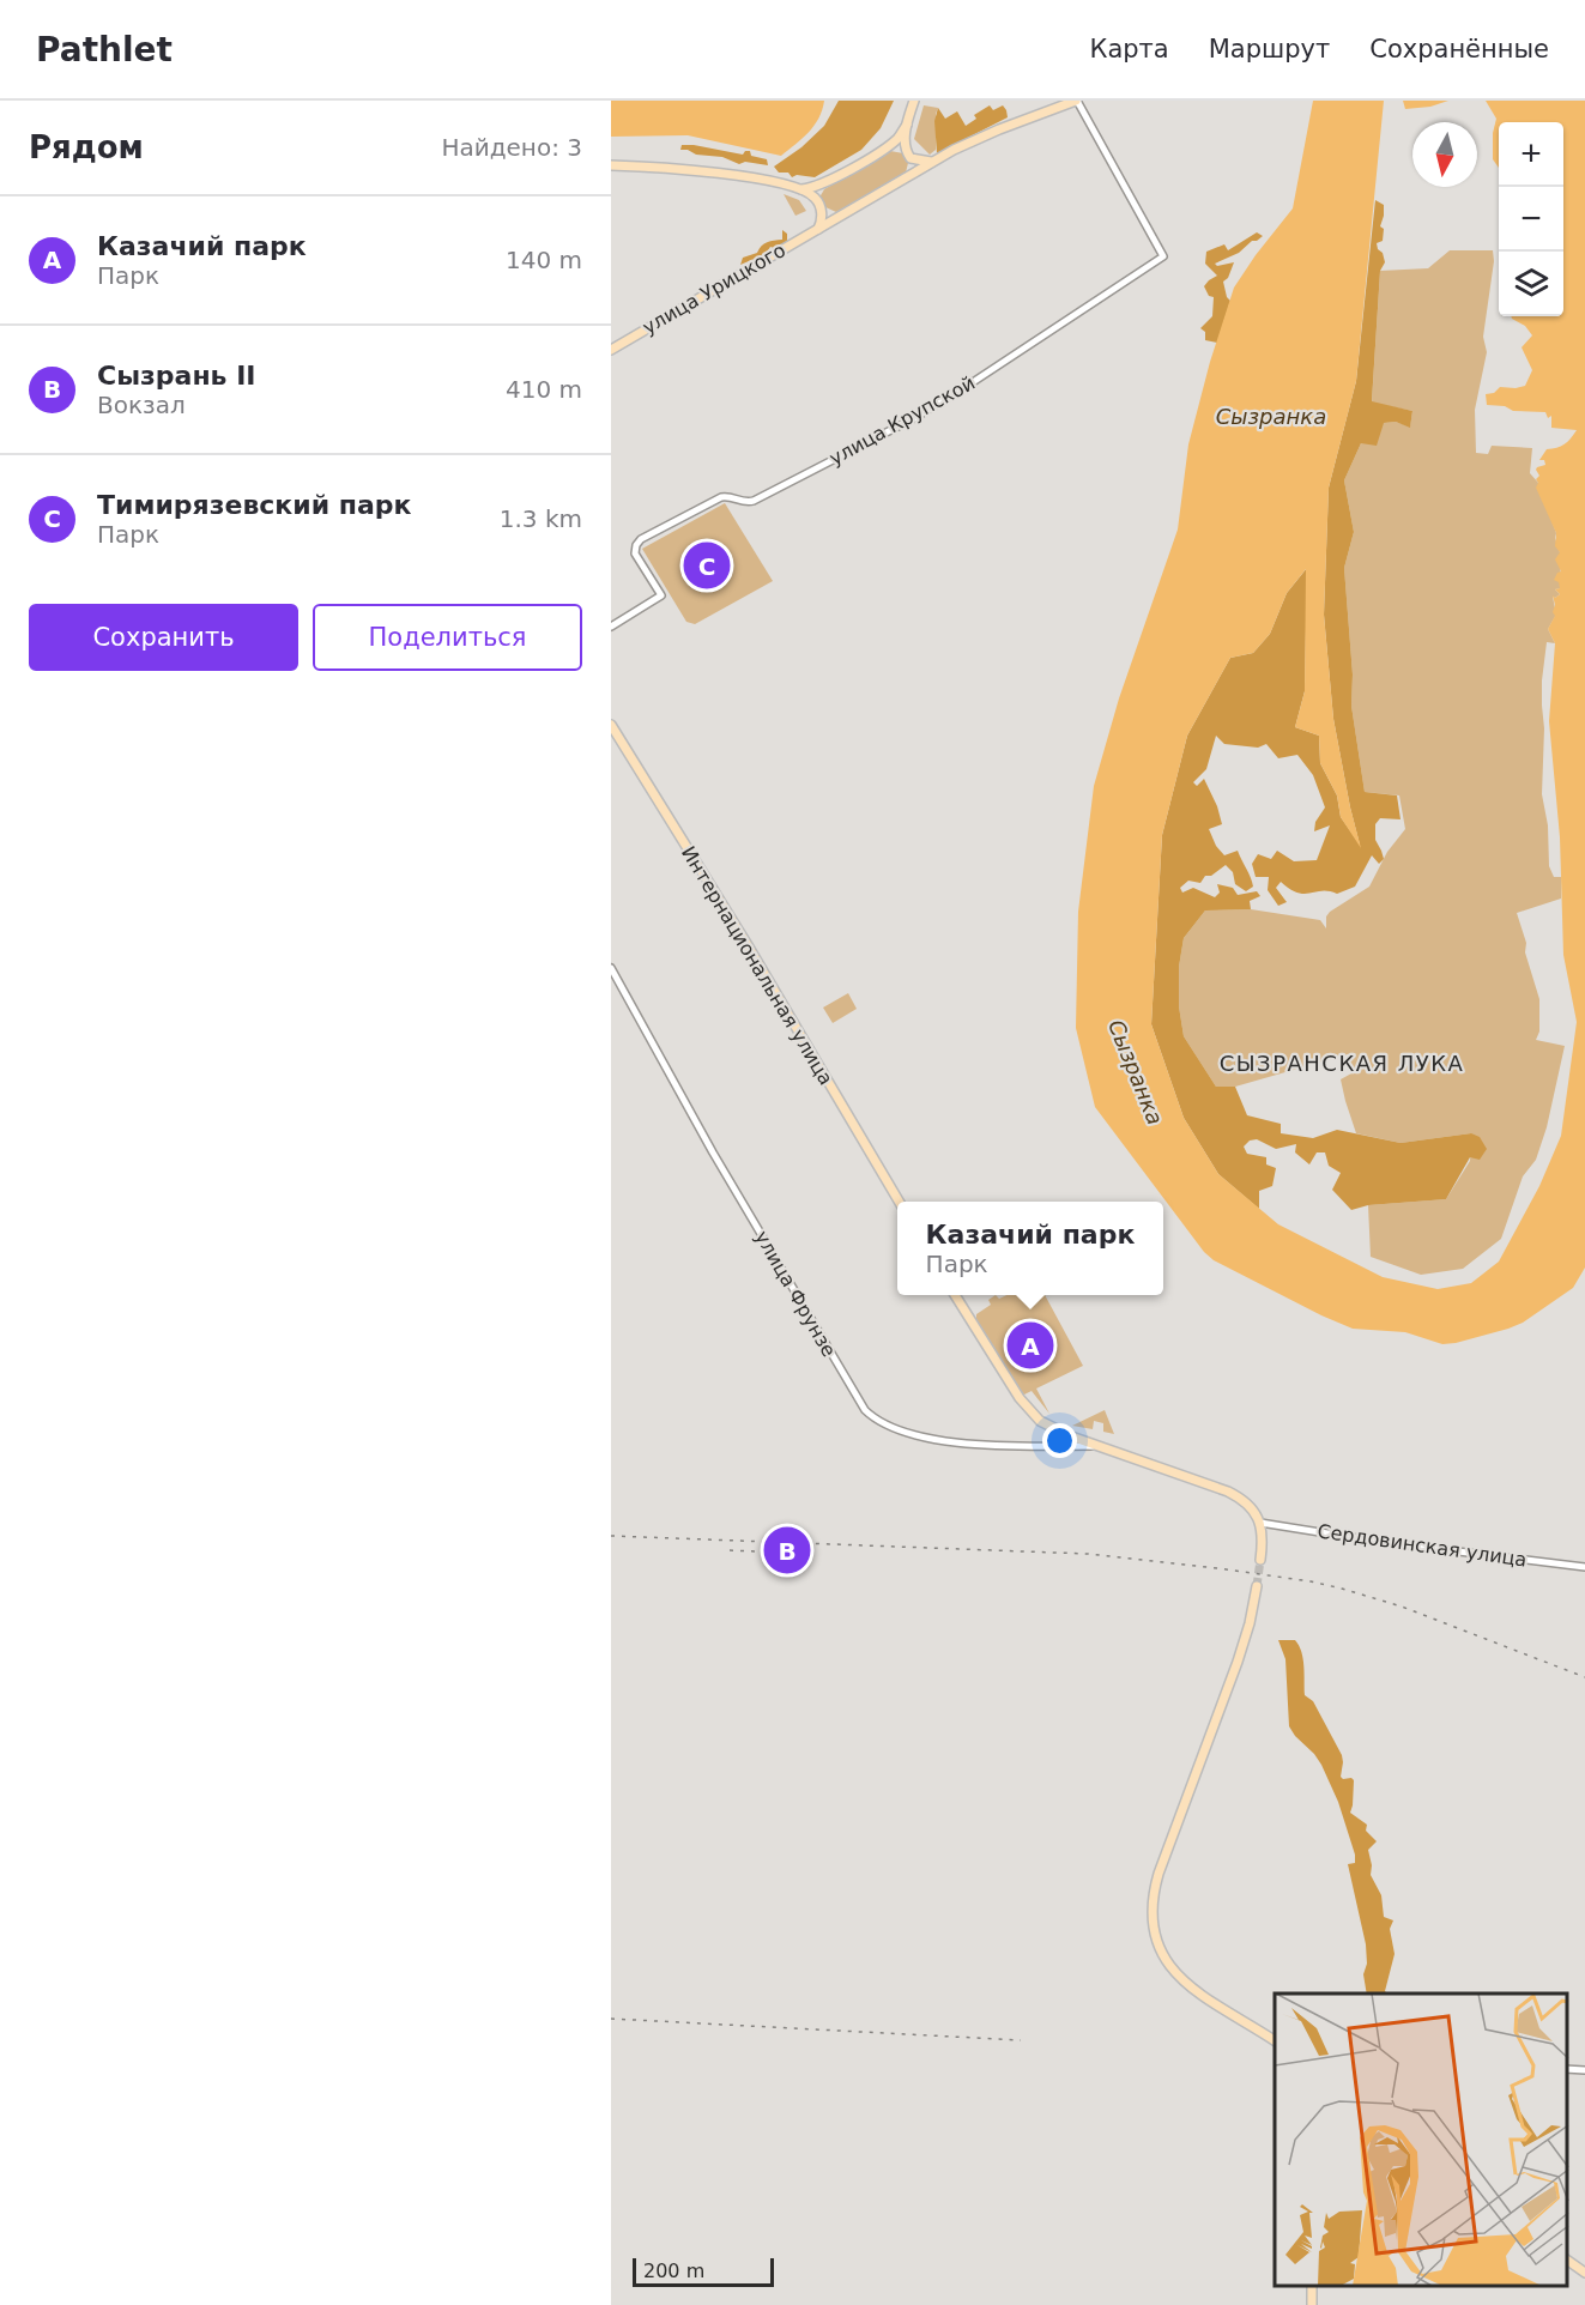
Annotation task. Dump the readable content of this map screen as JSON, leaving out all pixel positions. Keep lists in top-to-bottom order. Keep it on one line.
{"streets":{"main road":["улица Урицкого","Интернациональная улица"],"street":["улица Крупской","улица Фрунзе","Сердовинская улица"]},"districts":["СЫЗРАНСКАЯ ЛУКА"],"water":["Сызранка"],"scale_bar":"200 m","north":"bottom","page":{"header":"Pathlet","nav":["Карта","Маршрут","Сохранённые"],"heading":["Рядом","Найдено: 3"],"map_buttons":["+","−"],"list":[{"mark":"A","name":"Казачий парк","note":"Парк","value":"140 m"},{"mark":"B","name":"Сызрань II","note":"Вокзал","value":"410 m"},{"mark":"C","name":"Тимирязевский парк","note":"Парк","value":"1.3 km"}],"pins":["C","A","B"],"buttons":["Сохранить","Поделиться"],"popup":["Казачий парк","Парк"],"scale":"200 m"}}
